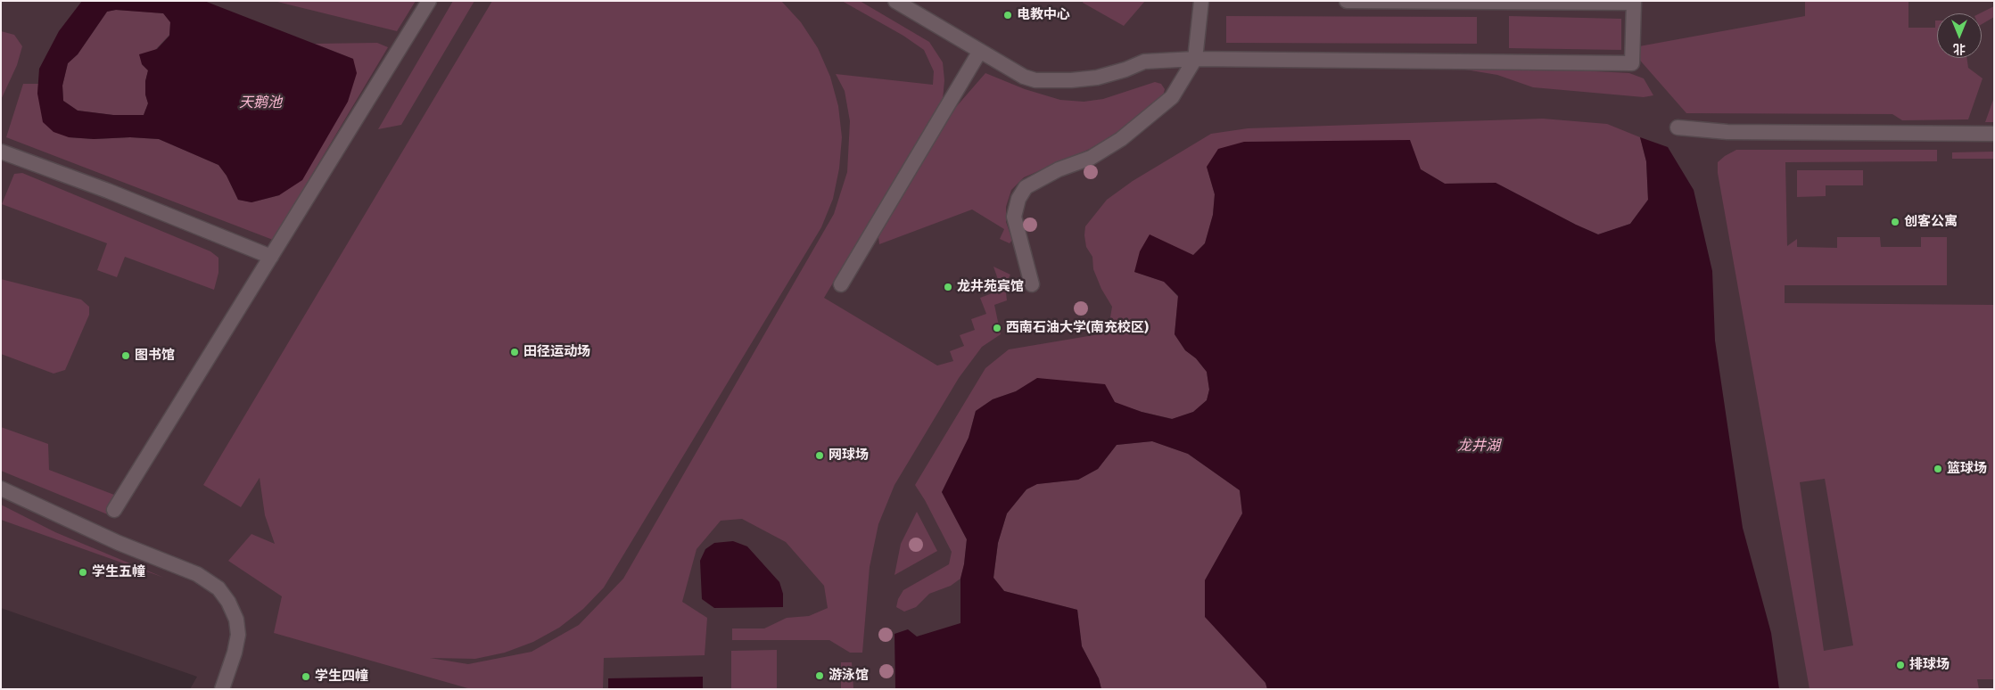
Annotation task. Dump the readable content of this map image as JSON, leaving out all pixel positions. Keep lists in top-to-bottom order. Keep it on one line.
{"water":["天鹅池","龙井湖"],"places":["电教中心","创客公寓","龙井苑宾馆","西南石油大学(南充校区)","田径运动场","图书馆","网球场","篮球场","学生五幢","排球场","游泳馆","学生四幢"],"north":"bottom"}
